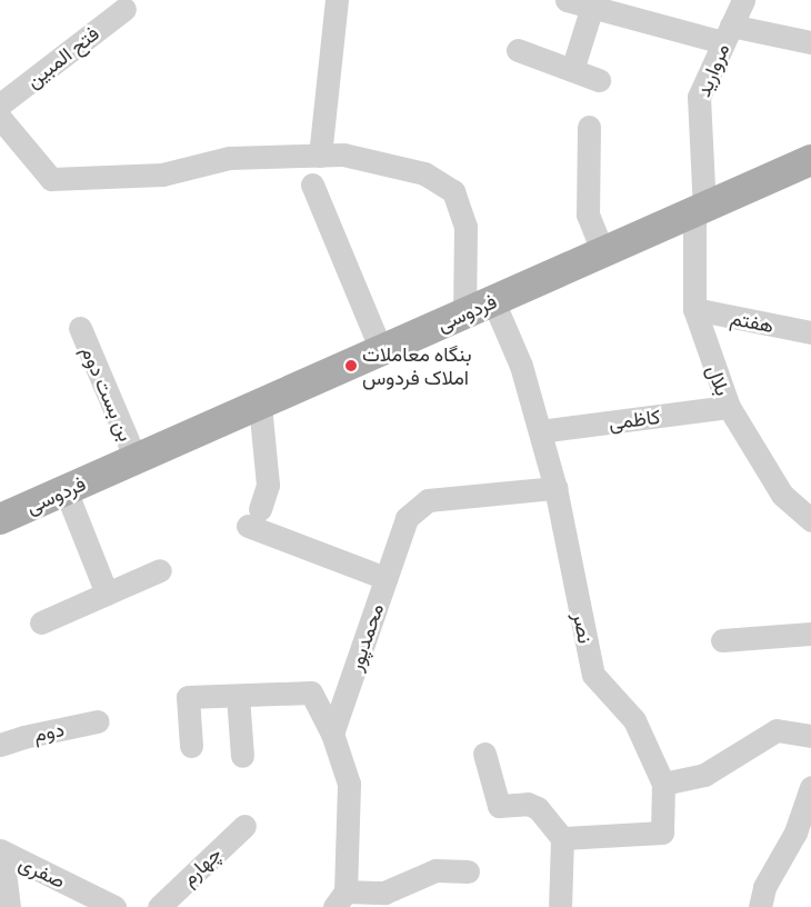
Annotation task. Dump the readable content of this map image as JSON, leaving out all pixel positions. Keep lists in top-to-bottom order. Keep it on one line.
{"streets":{"main road":["فردوسی"],"street":["فتح المبین","مروارید","هفتم","بلال","بن بست دوم","کاظمی","نصر","محمدپور","دوم","چهارم","صفری"]},"crossings":[["مروارید","فردوسی"],["مروارید","بلال"],["فردوسی","بلال"],["فردوسی","بن بست دوم"],["فردوسی","نصر"],["هفتم","بلال"],["بلال","کاظمی"],["کاظمی","نصر"],["نصر","محمدپور"]],"places":["بنگاه معاملات املاک فردوس"]}
